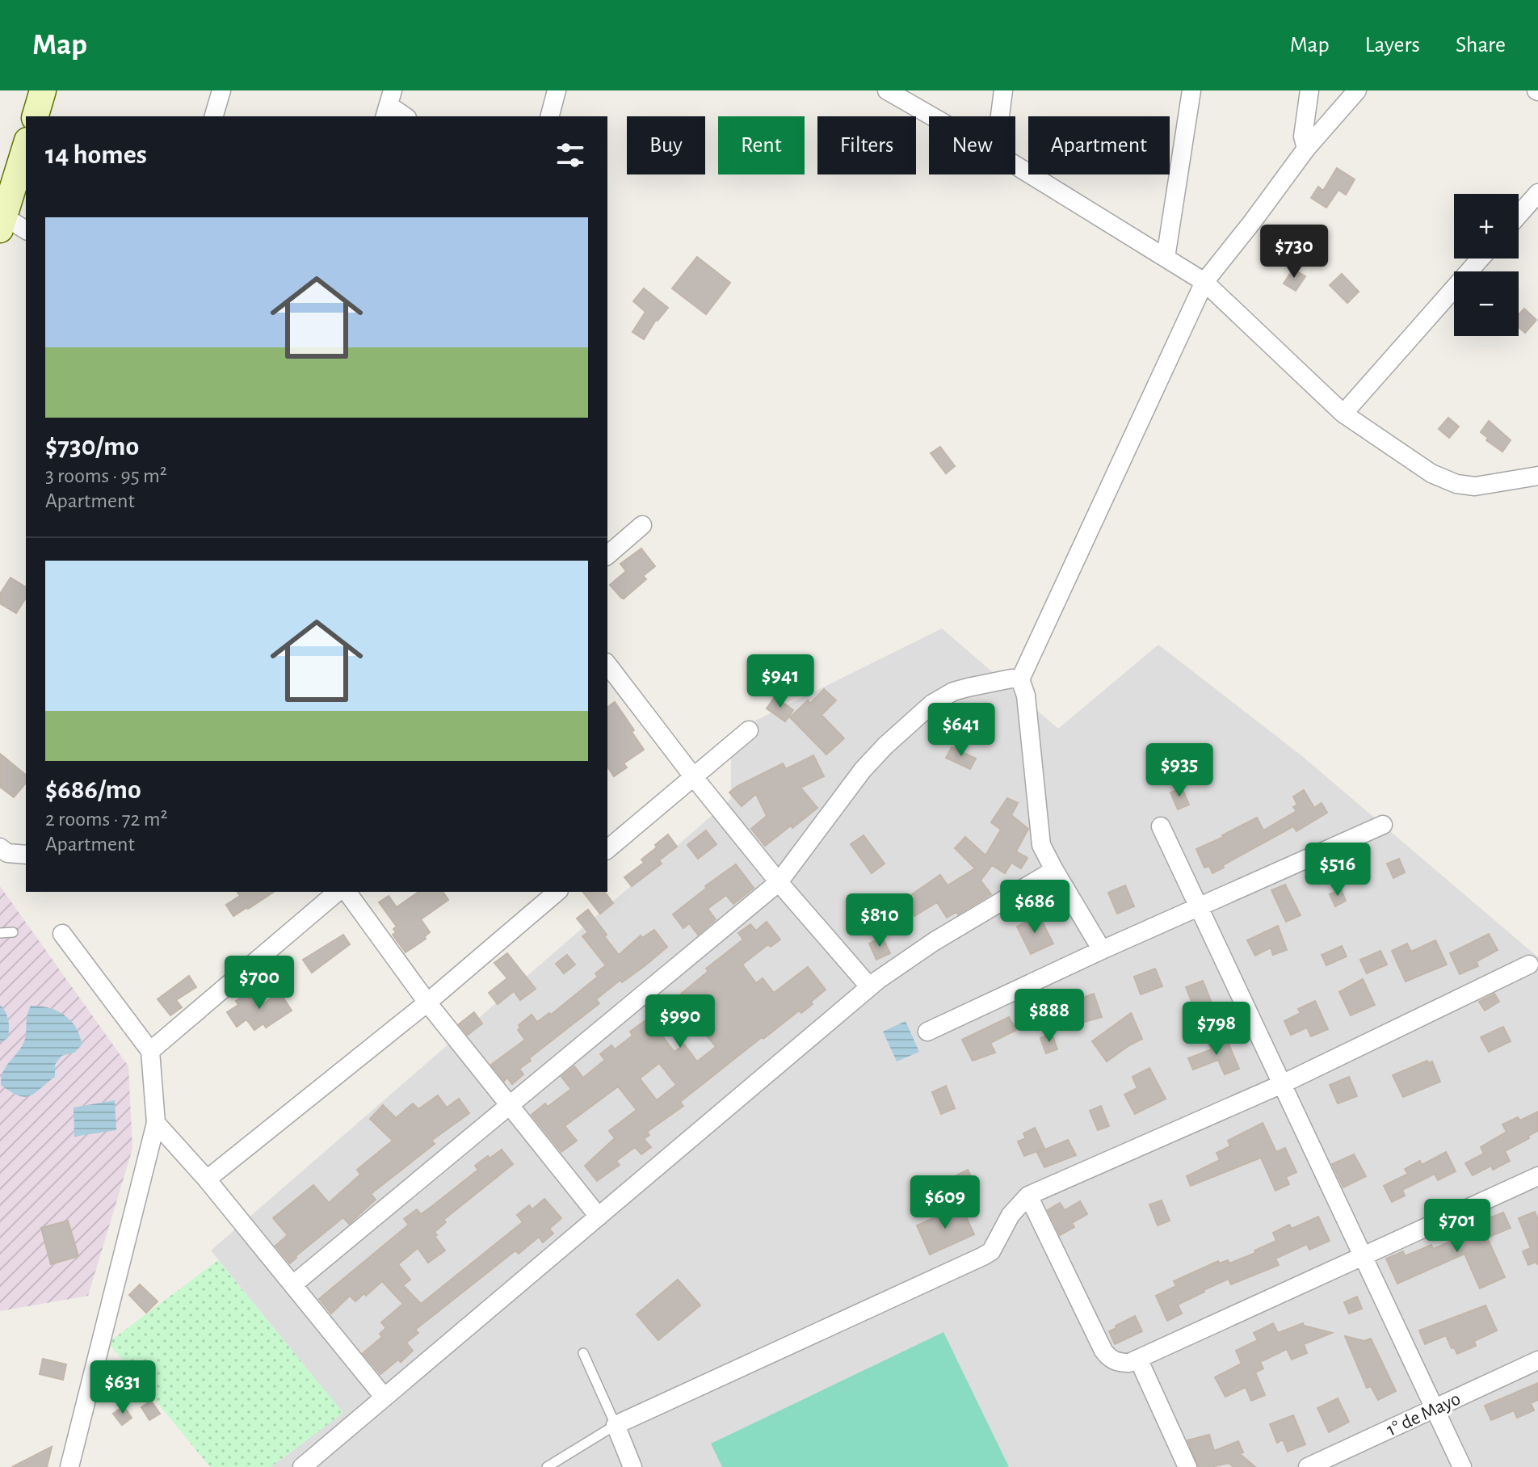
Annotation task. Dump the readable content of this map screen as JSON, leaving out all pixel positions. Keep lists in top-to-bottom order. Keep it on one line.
{"streets":{"street":["1° de Mayo"]},"page":{"header":"Map","nav":["Map","Layers","Share"],"chip":["Buy","Rent","Filters","New","Apartment"],"heading":"14 homes","map_buttons":["+","−"],"list":[{"name":"$730/mo","note":"3 rooms · 95 m² · Apartment"},{"name":"$686/mo","note":"2 rooms · 72 m² · Apartment"}],"price":["$730","$941","$641","$935","$516","$686","$810","$700","$888","$990","$798","$609","$701","$631"]}}
